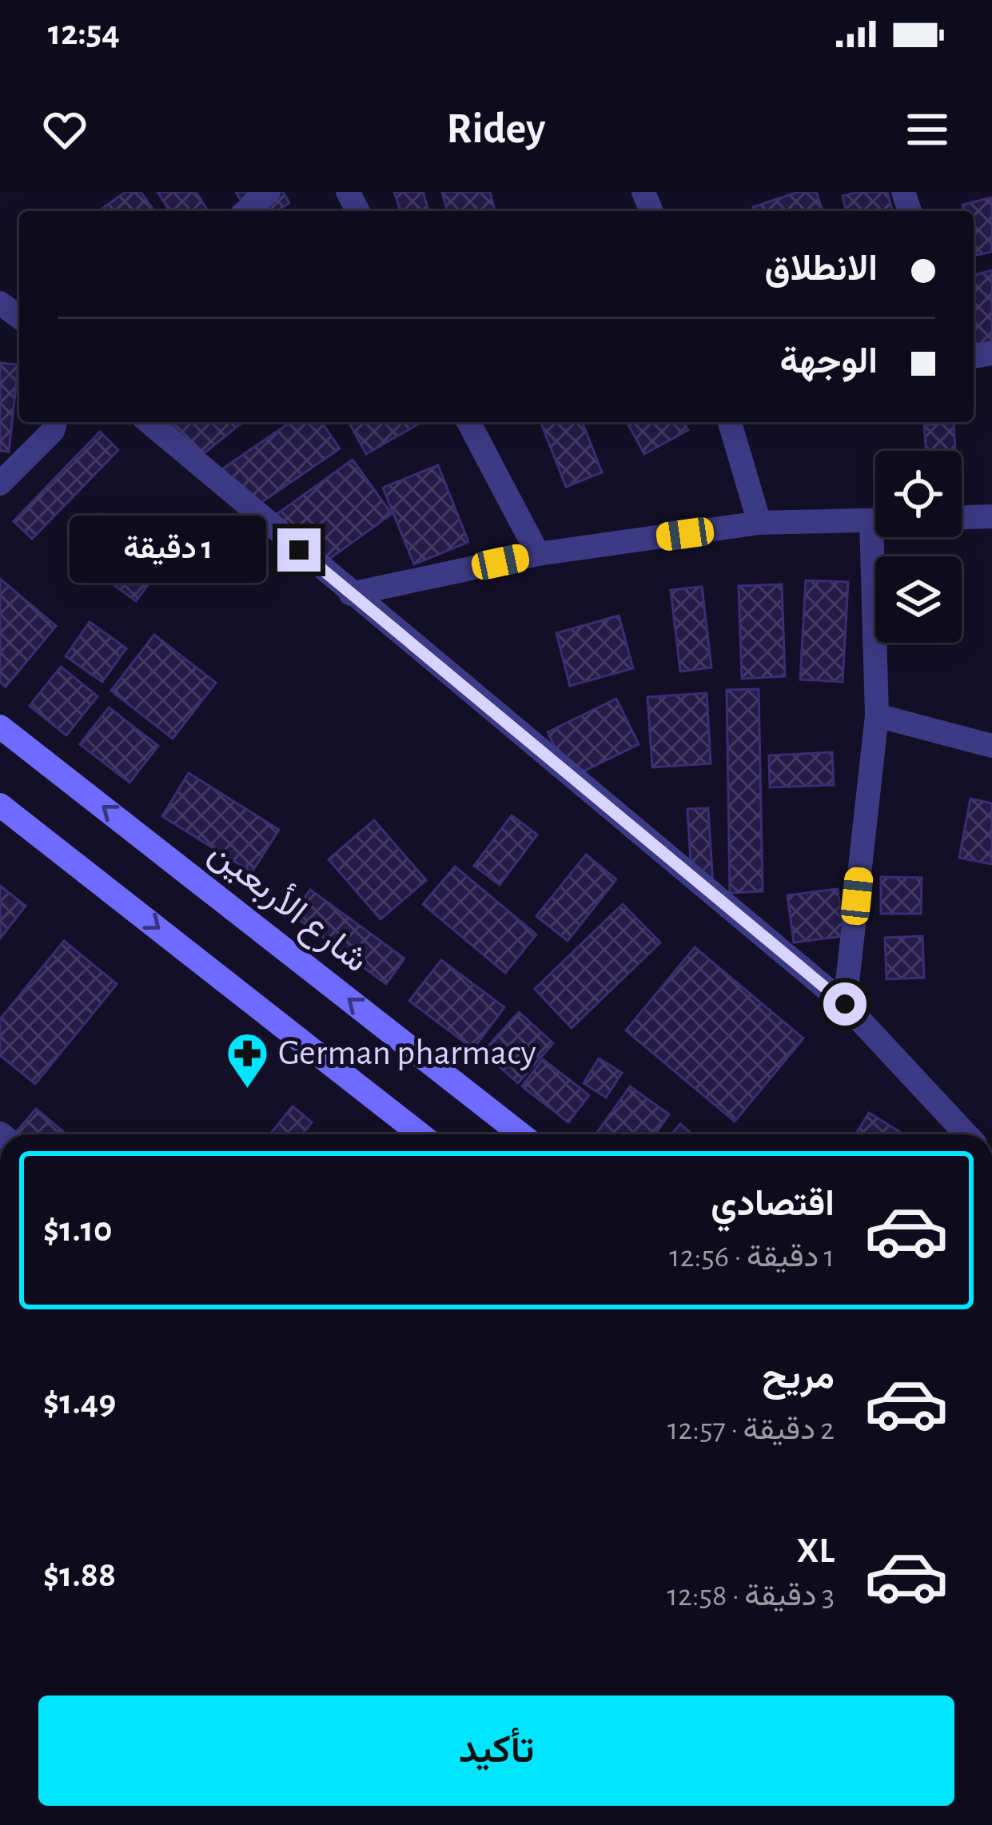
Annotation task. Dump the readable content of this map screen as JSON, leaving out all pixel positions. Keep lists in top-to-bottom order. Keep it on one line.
{"streets":{"main road":["شارع الأربعين"]},"places":{"pharmacy":["German pharmacy"]},"page":{"status":"12:54","header":"Ridey","banner":["الانطلاق","الوجهة"],"bubble":"1 دقيقة","list":[{"name":"اقتصادي","note":"1 دقيقة · 12:56","value":"$1.10"},{"name":"مريح","note":"2 دقيقة · 12:57","value":"$1.49"},{"name":"XL","note":"3 دقيقة · 12:58","value":"$1.88"}],"buttons":"تأكيد"}}
